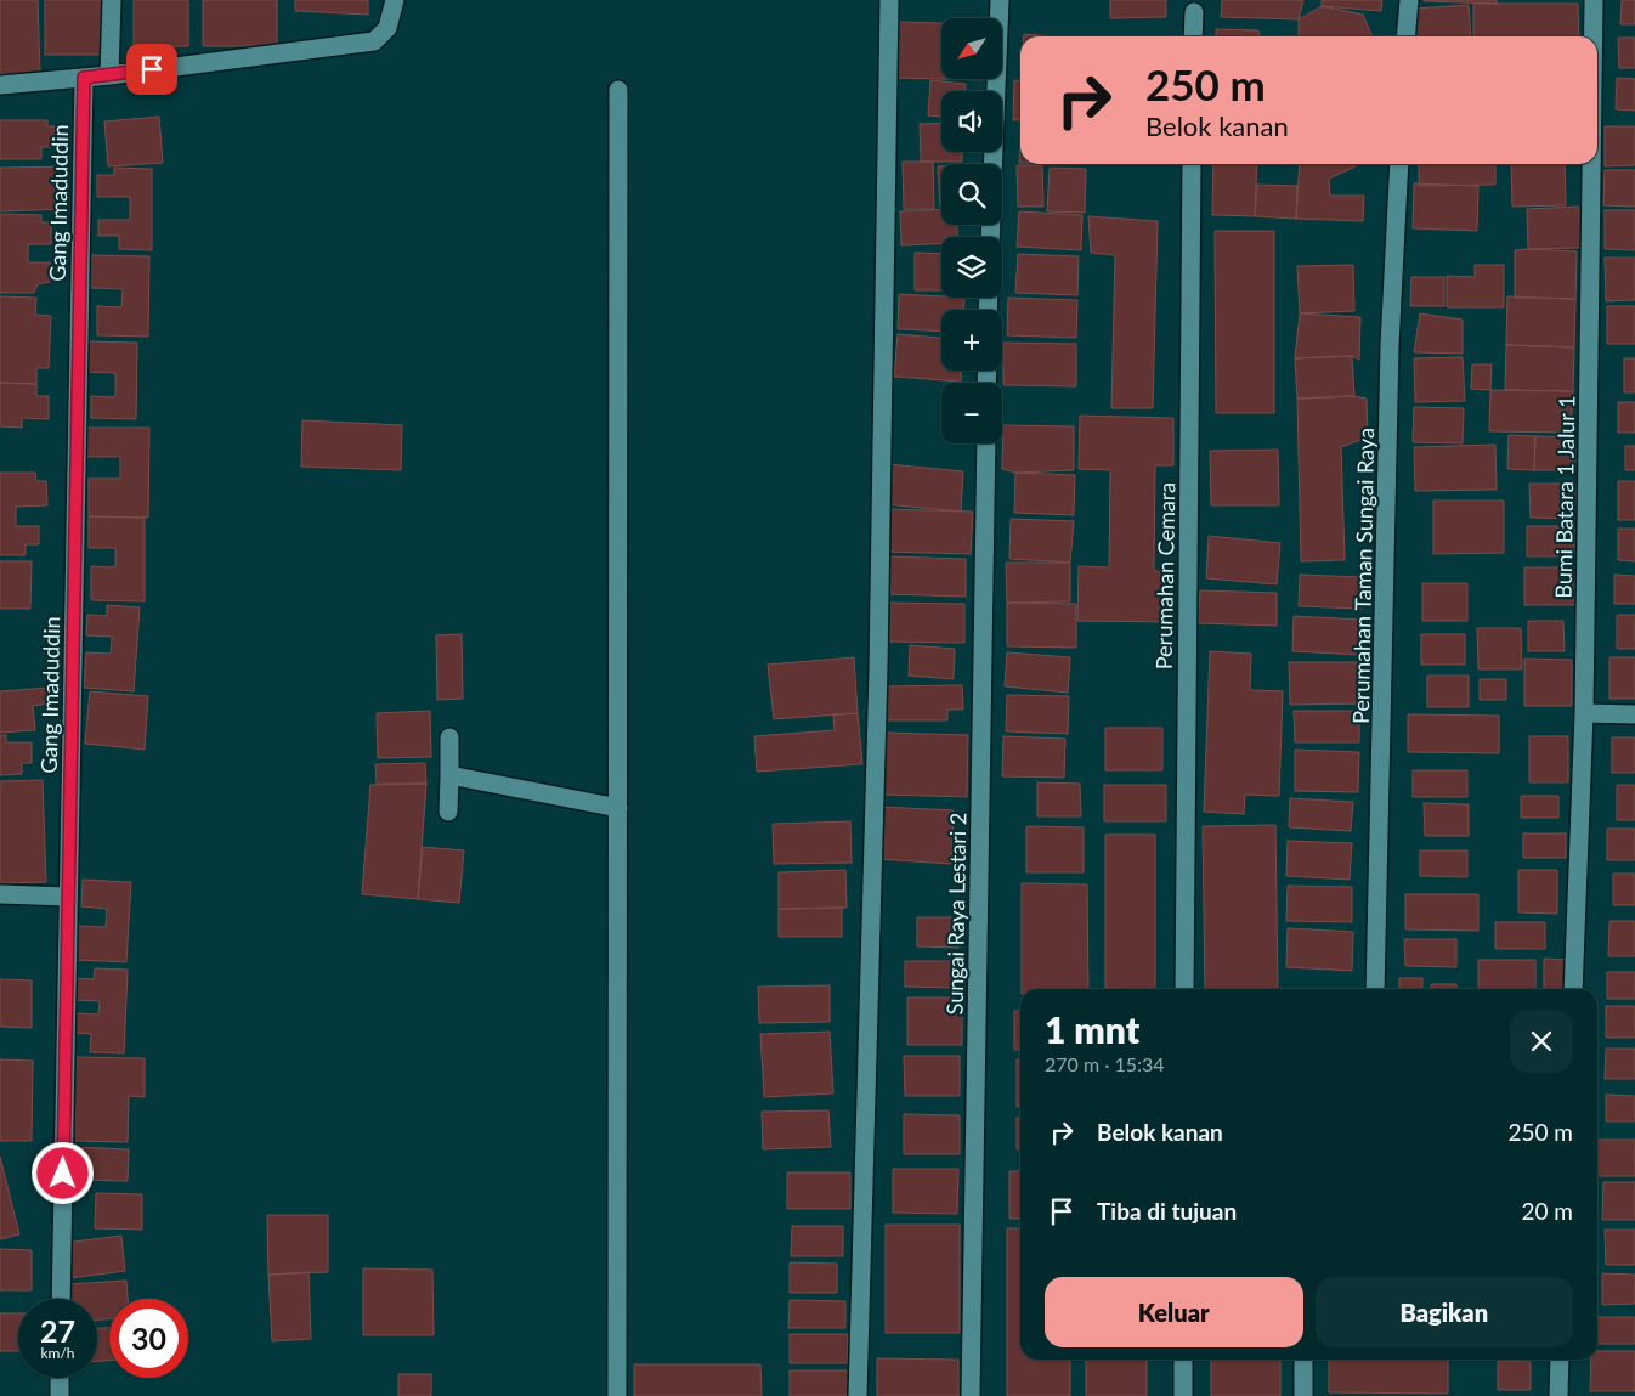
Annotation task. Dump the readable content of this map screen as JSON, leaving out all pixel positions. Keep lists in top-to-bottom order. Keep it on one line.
{"streets":{"street":["Gang Imaduddin","Bumi Batara 1 Jalur 1","Perumahan Cemara","Perumahan Taman Sungai Raya","Sungai Raya Lestari 2"]},"north":"bottom left","page":{"map_buttons":["+","−"],"turn":["250 m","Belok kanan"],"heading":["1 mnt","270 m · 15:34"],"list":[{"name":"Belok kanan","value":"250 m"},{"name":"Tiba di tujuan","value":"20 m"}],"buttons":["Keluar","Bagikan"],"speed":"27 km/h","limit":"30"}}
